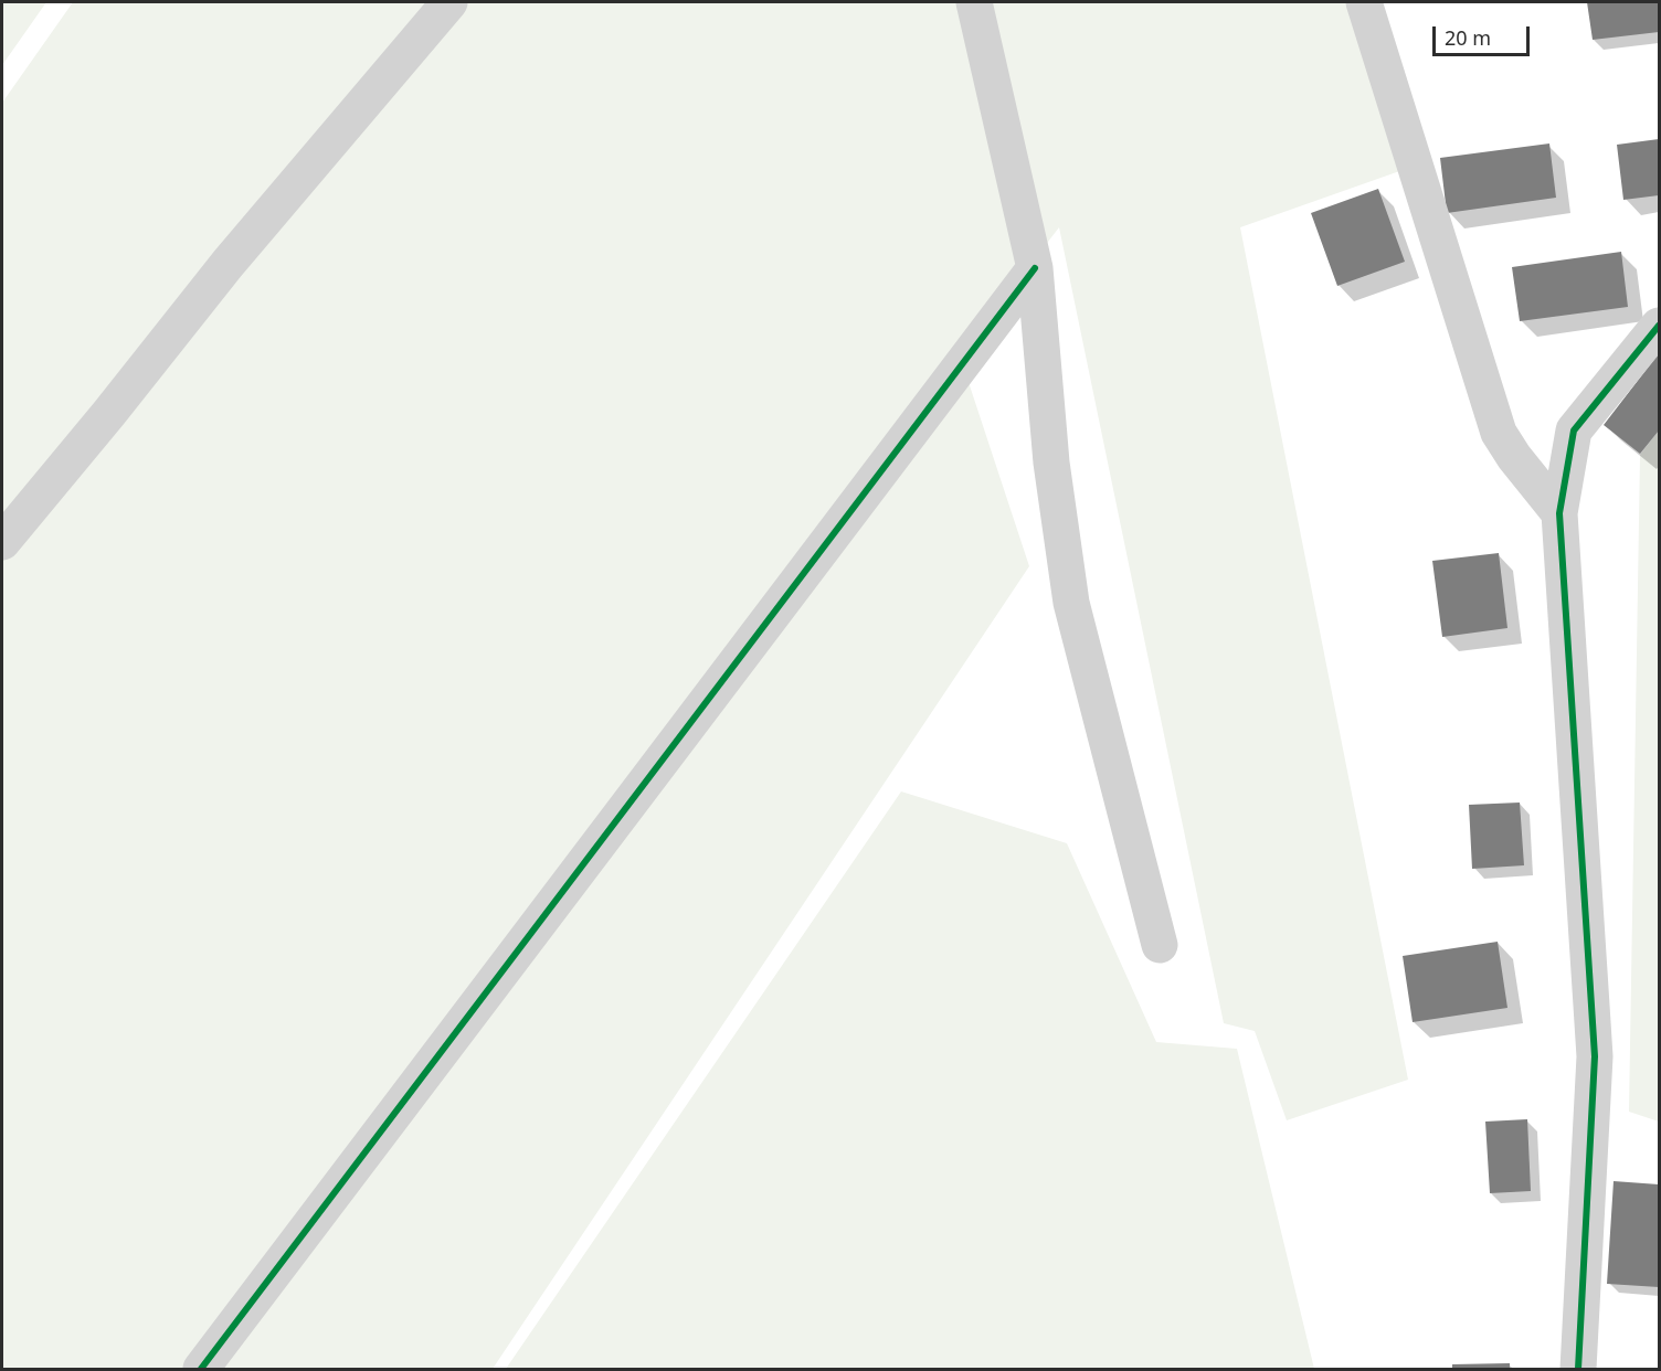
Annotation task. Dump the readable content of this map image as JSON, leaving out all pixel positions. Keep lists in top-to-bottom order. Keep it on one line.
{"scale_bar":"20 m"}
